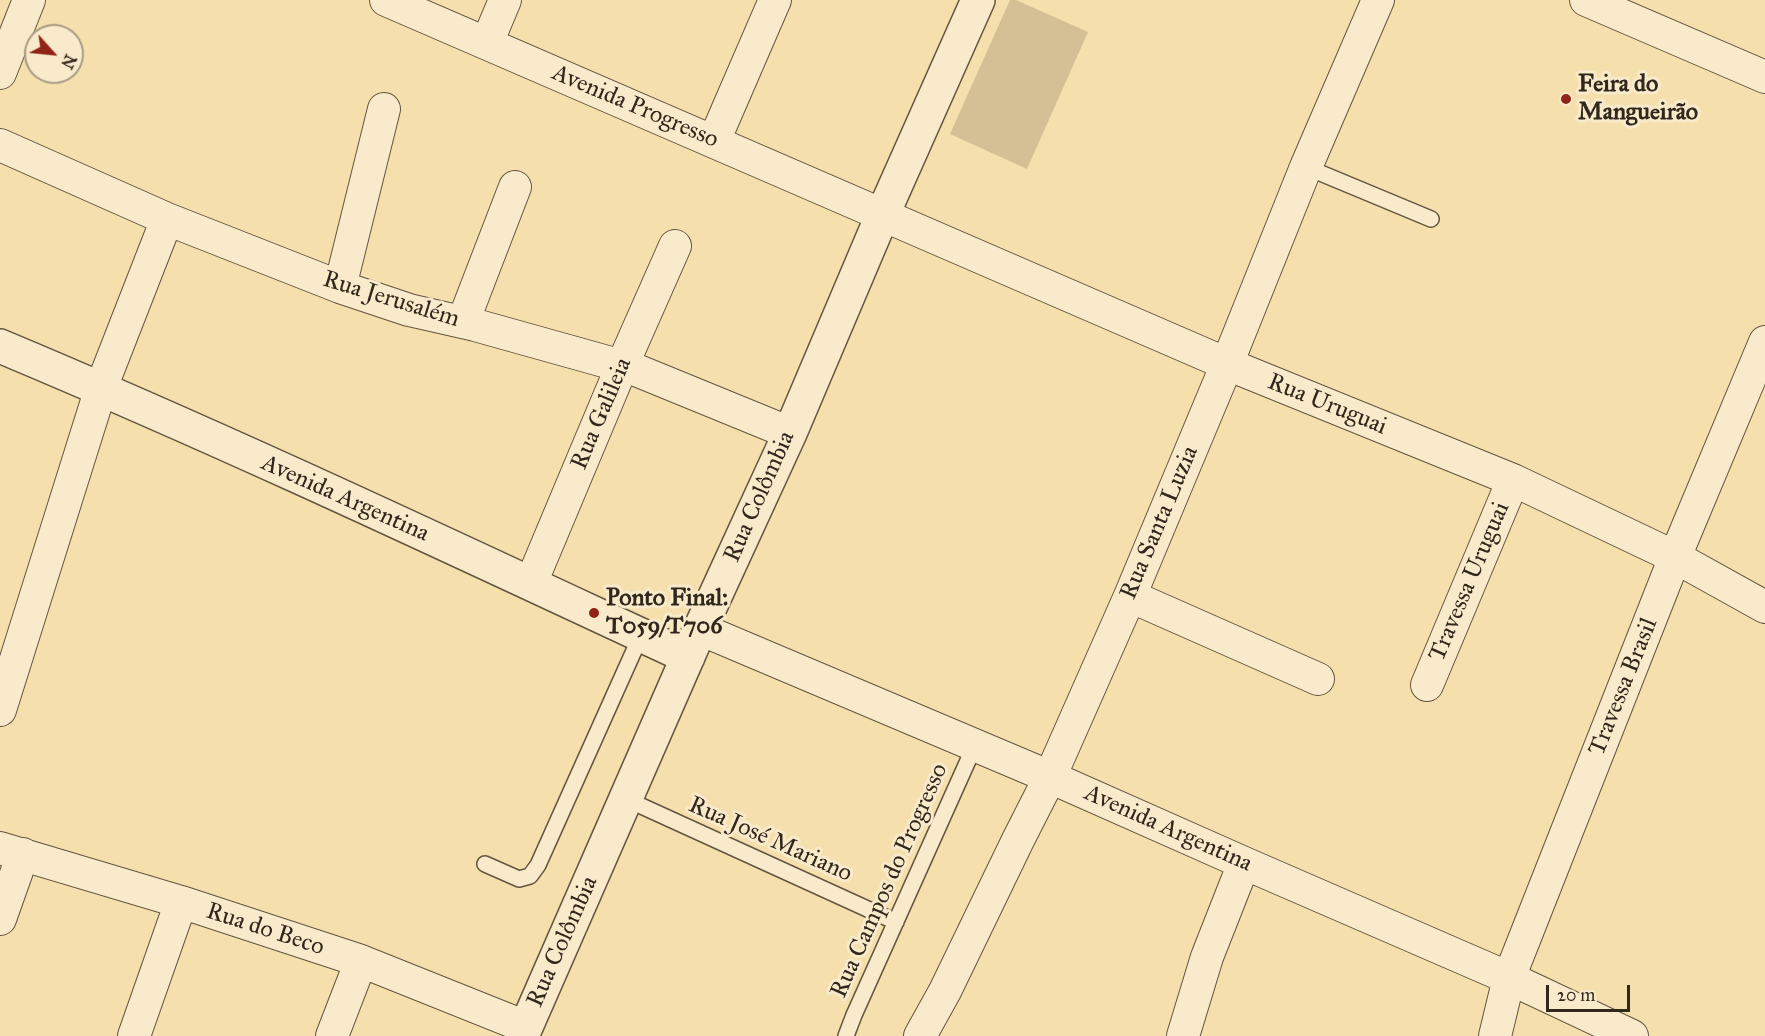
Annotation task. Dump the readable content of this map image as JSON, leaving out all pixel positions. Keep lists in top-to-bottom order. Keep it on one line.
{"streets":{"street":["Avenida Progresso","Rua Jerusalém","Rua Uruguai","Rua Galileia","Rua Colômbia","Avenida Argentina","Rua Santa Luzia","Travessa Uruguai","Travessa Brasil","Rua do Beco"],"lane":["Rua José Mariano","Rua Campos do Progresso"]},"crossings":[["Avenida Progresso","Rua Uruguai"],["Avenida Progresso","Rua Colômbia"],["Rua Jerusalém","Rua Galileia"],["Rua Jerusalém","Rua Colômbia"],["Rua Uruguai","Rua Colômbia"],["Rua Uruguai","Rua Santa Luzia"],["Rua Uruguai","Travessa Uruguai"],["Rua Uruguai","Travessa Brasil"],["Rua Galileia","Avenida Argentina"],["Rua Colômbia","Avenida Argentina"],["Rua Colômbia","Rua José Mariano"],["Rua Colômbia","Rua do Beco"],["Avenida Argentina","Rua Santa Luzia"],["Avenida Argentina","Travessa Brasil"],["Avenida Argentina","Rua Campos do Progresso"],["Rua José Mariano","Rua Campos do Progresso"]],"places":["Feira do Mangueirão","Ponto Final: T059/T706"],"scale_bar":"20 m","north":"bottom right"}
